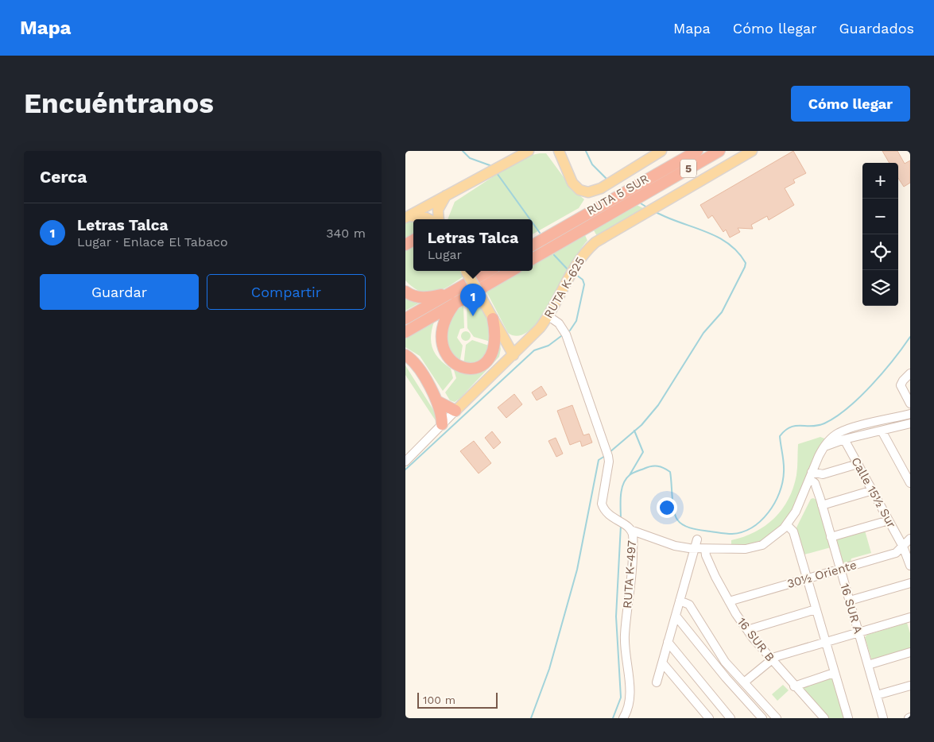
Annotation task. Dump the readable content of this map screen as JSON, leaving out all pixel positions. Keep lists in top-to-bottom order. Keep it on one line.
{"streets":{"highway":["5","RUTA 5 SUR"],"main road":["RUTA K-625"],"street":["Calle 15½ Sur","RUTA K-497","30½ Oriente","16 SUR A","16 SUR B"]},"crossings":[["RUTA K-625","RUTA K-497"],["Calle 15½ Sur","30½ Oriente"],["30½ Oriente","16 SUR A"],["30½ Oriente","16 SUR B"]],"scale_bar":"100 m","page":{"header":"Mapa","nav":["Mapa","Cómo llegar","Guardados"],"buttons":["Cómo llegar",["Guardar","Compartir"]],"title":"Encuéntranos","heading":"Cerca","map_buttons":["+","−"],"list":[{"mark":"1","name":"Letras Talca","note":"Lugar · Enlace El Tabaco","value":"340 m"}],"popup":["Letras Talca","Lugar"],"pins":"1","scale":"100 m"}}
